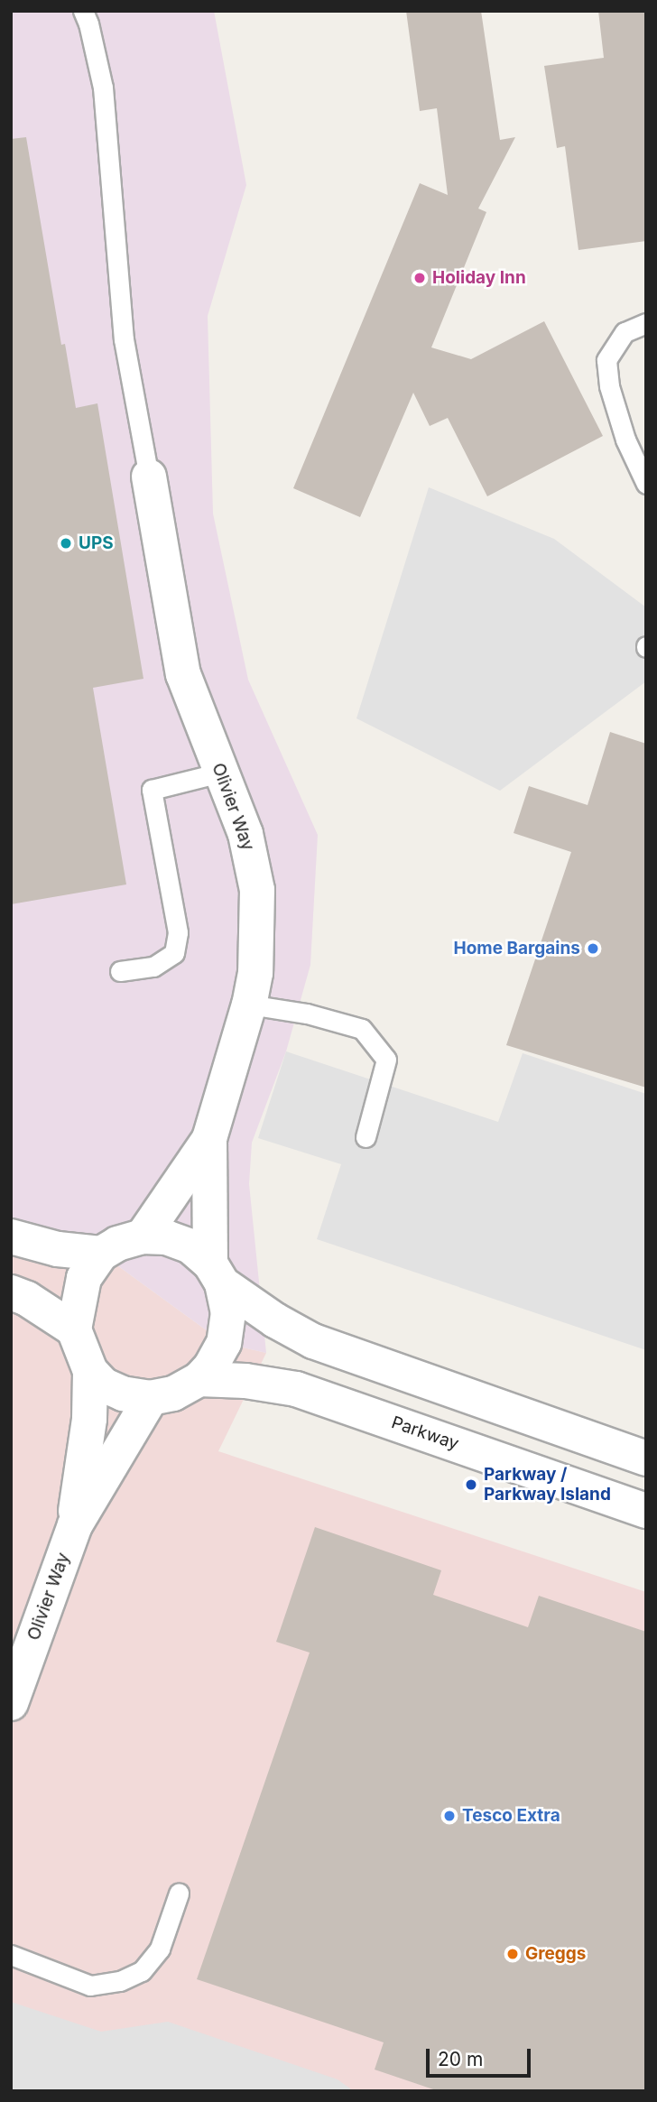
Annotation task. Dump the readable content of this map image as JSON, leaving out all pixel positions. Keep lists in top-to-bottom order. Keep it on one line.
{"streets":{"street":["Olivier Way","Parkway"]},"crossings":[["Olivier Way","Parkway"]],"places":["Holiday Inn","UPS","Home Bargains","Parkway / Parkway Island","Tesco Extra","Greggs"],"scale_bar":"20 m"}
